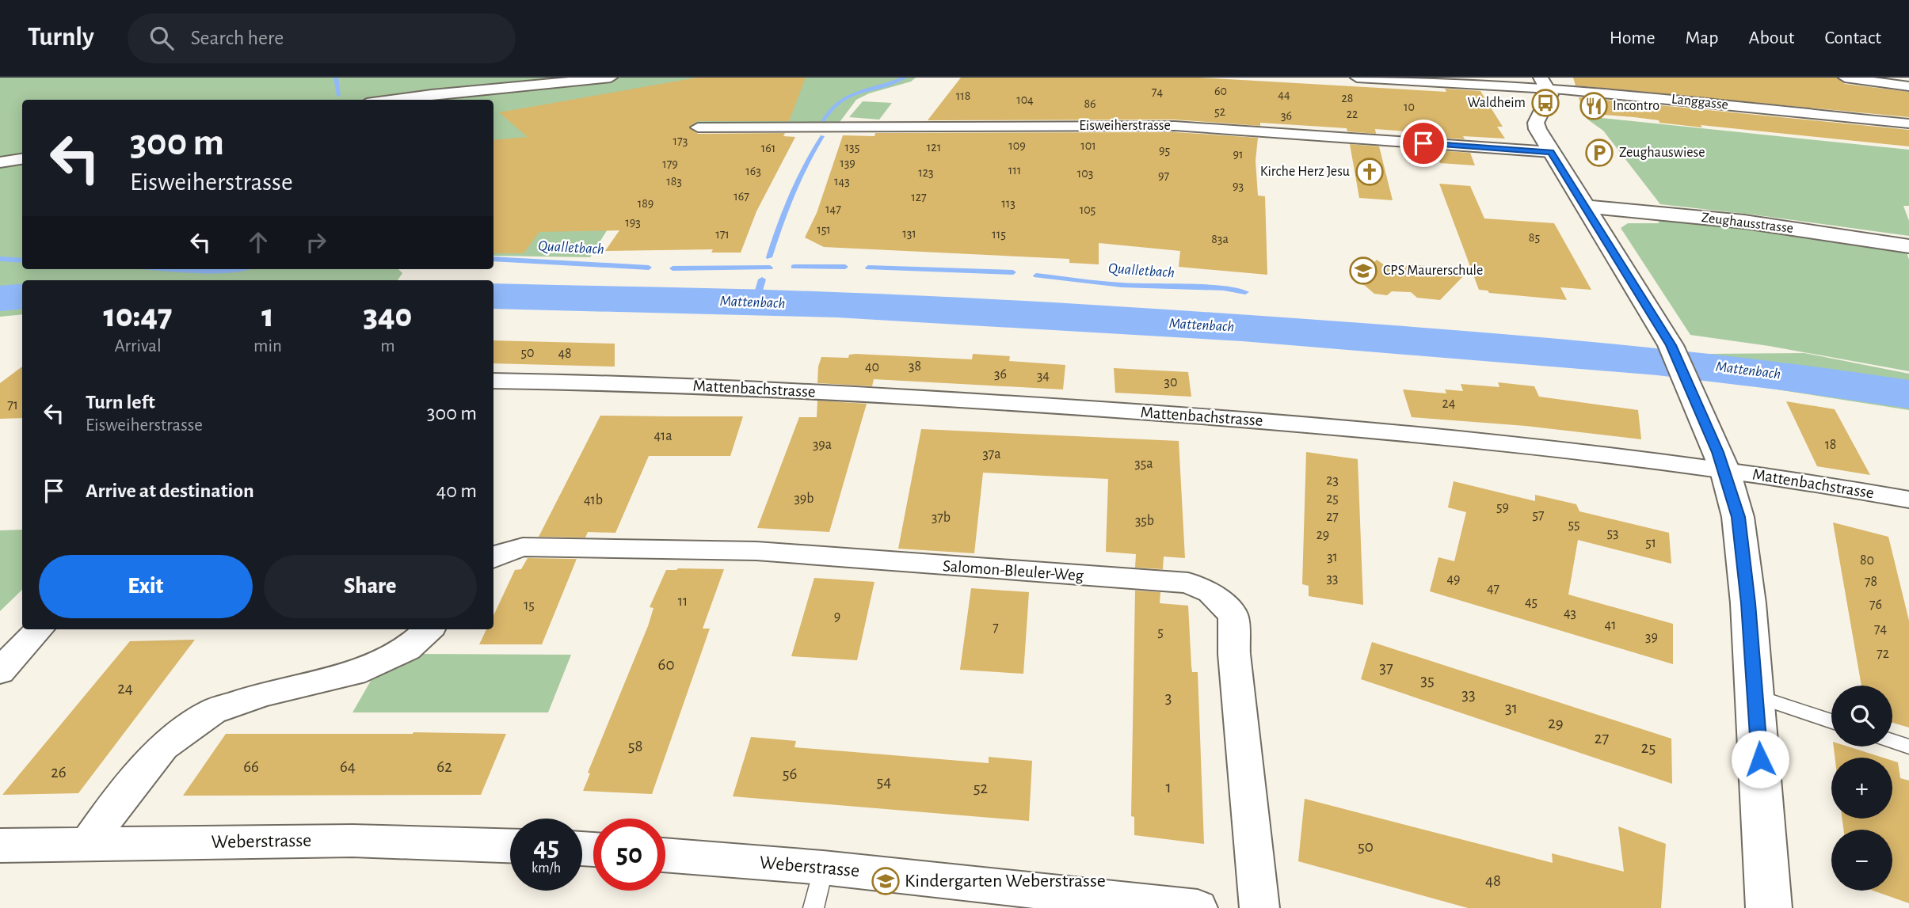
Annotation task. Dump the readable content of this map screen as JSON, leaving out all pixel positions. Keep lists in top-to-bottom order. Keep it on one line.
{"streets":{"main road":["Zeughausstrasse"],"street":["Langgasse","Eisweiherstrasse","Mattenbachstrasse","Salomon-Bleuler-Weg","Weberstrasse"]},"water":["Qualletbach","Mattenbach"],"places":{"bus stop":["Waldheim"],"restaurant":["Incontro"],"parking":["Zeughauswiese"],"church":["Kirche Herz Jesu"],"school or university":["CPS Maurerschule","Kindergarten Weberstrasse"]},"house_numbers":["60","74","44","118","28","104","86","10","52","22","36","173","109","101","135","121","161","95","91","139","179","111","163","123","103","97","183","143","93","167","127","189","113","147","105","193","151","131","171","115","85","83a","50","48","38","40","36","34","30","24","71","41a","39a","18","37a","35a","23","39b","25","41b","59","57","27","37b","35b","55","53","29","51","31","80","33","49","78","47","11","45","76","15","43","9","41","7","74","5","39","72","60","37","35","24","33","3","31","29","27","58","25","66","64","62","26","56","54","1","52","50","48"],"page":{"header":"Turnly","search":"Search here","nav":["Home","Map","About","Contact"],"turn":["300 m","Eisweiherstrasse"],"eta":["10:47","Arrival","1","min","340","m"],"list":[{"name":"Turn left","note":"Eisweiherstrasse","value":"300 m"},{"name":"Arrive at destination","value":"40 m"}],"buttons":["Exit","Share"],"map_buttons":["+","−"],"speed":"45 km/h","limit":"50"}}
